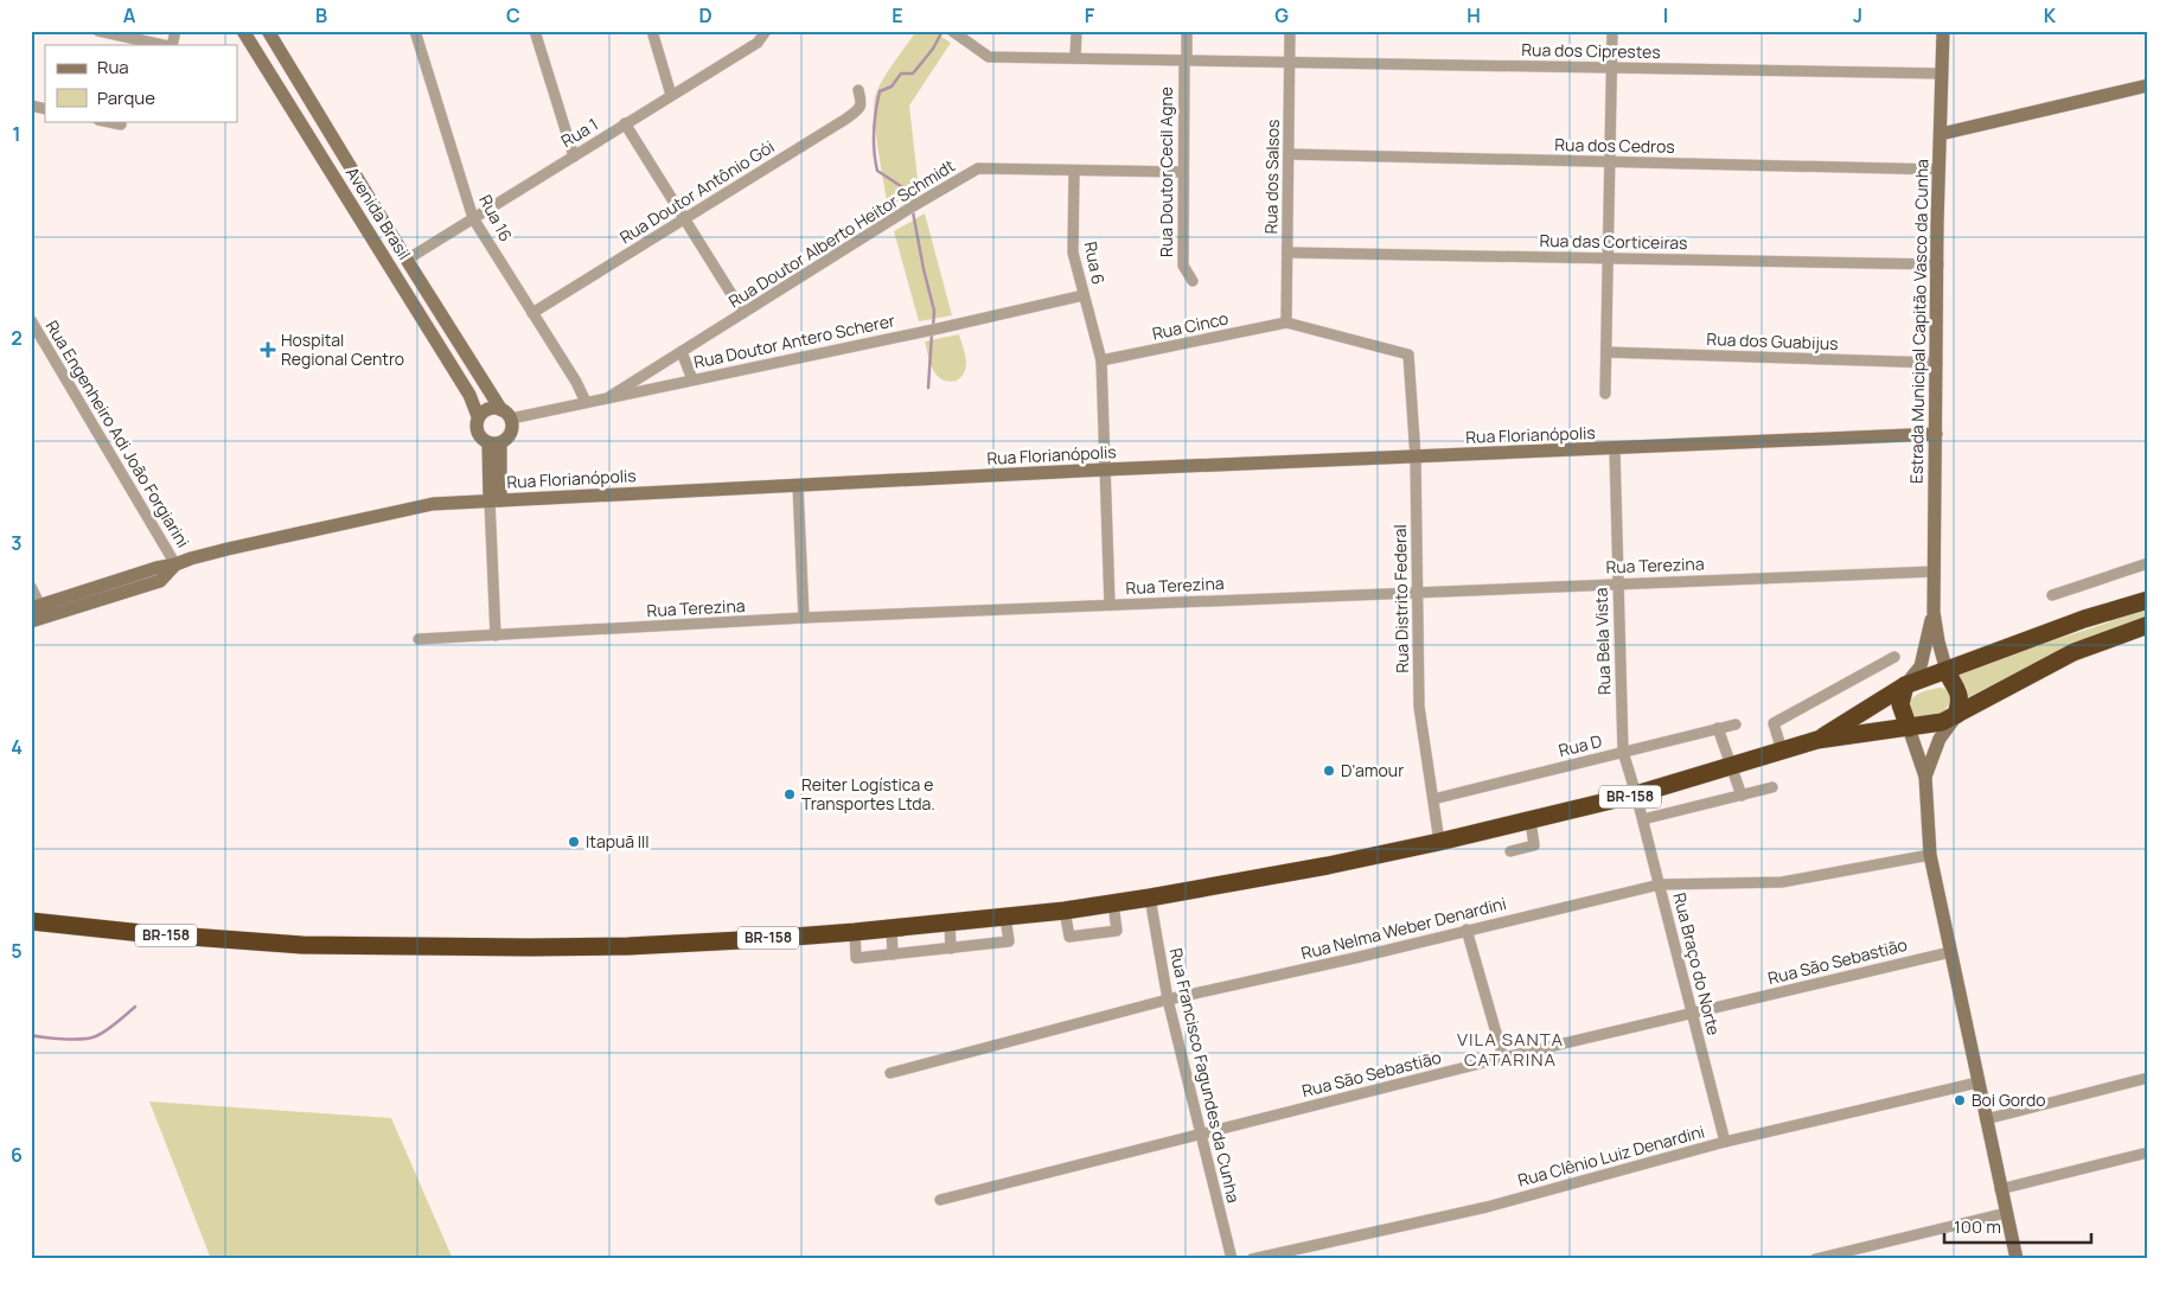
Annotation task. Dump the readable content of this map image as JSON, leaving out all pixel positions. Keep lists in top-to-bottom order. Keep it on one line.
{"streets":{"highway":["BR-158"],"street":["Rua dos Ciprestes","Rua 1","Rua dos Cedros","Rua Doutor Cecil Agne","Rua dos Salsos","Rua Doutor Antônio Gói","Avenida Brasil","Rua 16","Rua Doutor Alberto Heitor Schmidt","Rua das Corticeiras","Rua 6","Estrada Municipal Capitão Vasco da Cunha","Rua Cinco","Rua Doutor Antero Scherer","Rua dos Guabijus","Rua Engenheiro Adi João Forgiarini","Rua Florianópolis","Rua Terezina","Rua Distrito Federal","Rua Bela Vista","Rua D","Rua Nelma Weber Denardini","Rua São Sebastião","Rua Braço do Norte","Rua Francisco Fagundes da Cunha","Rua Clênio Luiz Denardini"]},"crossings":[["Rua dos Ciprestes","Rua Doutor Cecil Agne"],["Rua dos Ciprestes","Rua dos Salsos"],["Rua dos Ciprestes","Estrada Municipal Capitão Vasco da Cunha"],["Rua 1","Avenida Brasil"],["Rua 1","Rua 16"],["Rua dos Cedros","Rua dos Salsos"],["Rua dos Cedros","Estrada Municipal Capitão Vasco da Cunha"],["Rua Doutor Cecil Agne","Rua Doutor Alberto Heitor Schmidt"],["Rua dos Salsos","Rua das Corticeiras"],["Rua dos Salsos","Rua Cinco"],["Rua dos Salsos","Rua Distrito Federal"],["Rua Doutor Antônio Gói","Rua 16"],["Avenida Brasil","Rua Doutor Antero Scherer"],["Avenida Brasil","Rua Florianópolis"],["Rua 16","Rua Doutor Antero Scherer"],["Rua Doutor Alberto Heitor Schmidt","Rua 6"],["Rua Doutor Alberto Heitor Schmidt","Rua Doutor Antero Scherer"],["Rua das Corticeiras","Estrada Municipal Capitão Vasco da Cunha"],["Rua 6","Rua Cinco"],["Rua 6","Rua Doutor Antero Scherer"],["Rua 6","Rua Florianópolis"],["Rua 6","Rua Terezina"],["Estrada Municipal Capitão Vasco da Cunha","Rua dos Guabijus"],["Estrada Municipal Capitão Vasco da Cunha","Rua Florianópolis"],["Estrada Municipal Capitão Vasco da Cunha","Rua Terezina"],["Estrada Municipal Capitão Vasco da Cunha","BR-158"],["Rua Cinco","Rua Distrito Federal"],["Rua Engenheiro Adi João Forgiarini","Rua Florianópolis"],["Rua Florianópolis","Rua Distrito Federal"],["Rua Florianópolis","Rua Bela Vista"],["Rua Terezina","Rua Distrito Federal"],["Rua Terezina","Rua Bela Vista"],["Rua Distrito Federal","Rua D"],["Rua Distrito Federal","BR-158"],["Rua Bela Vista","Rua D"],["Rua Bela Vista","BR-158"],["Rua Bela Vista","Rua Braço do Norte"],["BR-158","Rua Braço do Norte"],["BR-158","Rua Francisco Fagundes da Cunha"],["Rua Nelma Weber Denardini","Rua Braço do Norte"],["Rua Nelma Weber Denardini","Rua Francisco Fagundes da Cunha"],["Rua São Sebastião","Rua Braço do Norte"],["Rua São Sebastião","Rua Francisco Fagundes da Cunha"],["Rua Braço do Norte","Rua Clênio Luiz Denardini"]],"districts":["VILA SANTA CATARINA"],"places":{"health":["Hospital Regional Centro"],"other":["D'amour","Reiter Logística e Transportes Ltda.","Itapuã III","Boi Gordo"]},"legend":["Rua","Parque"],"scale_bar":"100 m","grid":{"columns":["A","B","C","D","E","F","G","H","I","J","K"],"rows":["1","2","3","4","5","6"]}}
